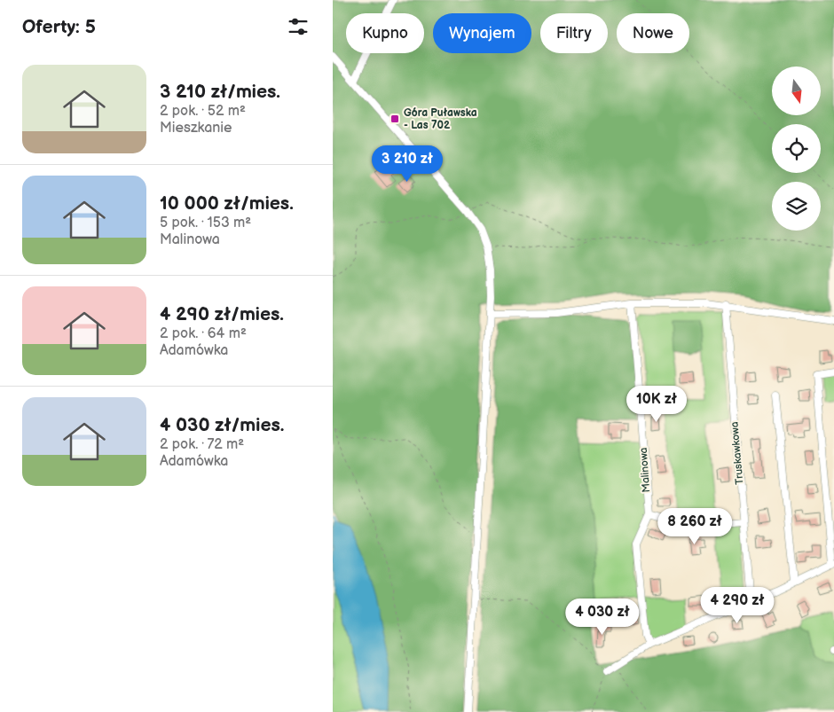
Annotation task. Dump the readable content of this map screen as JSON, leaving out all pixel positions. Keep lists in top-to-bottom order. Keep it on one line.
{"streets":{"street":["Truskawkowa","Malinowa"]},"places":{"transit":["Góra Puławska - Las 702"]},"north":"bottom","page":{"heading":"Oferty: 5","chip":["Kupno","Wynajem","Filtry","Nowe"],"list":[{"name":"3 210 zł/mies.","note":"2 pok. · 52 m² · Mieszkanie"},{"name":"10 000 zł/mies.","note":"5 pok. · 153 m² · Malinowa"},{"name":"4 290 zł/mies.","note":"2 pok. · 64 m² · Adamówka"},{"name":"4 030 zł/mies.","note":"2 pok. · 72 m² · Adamówka"}],"price":["3 210 zł","10K zł","8 260 zł","4 290 zł","4 030 zł"]}}
